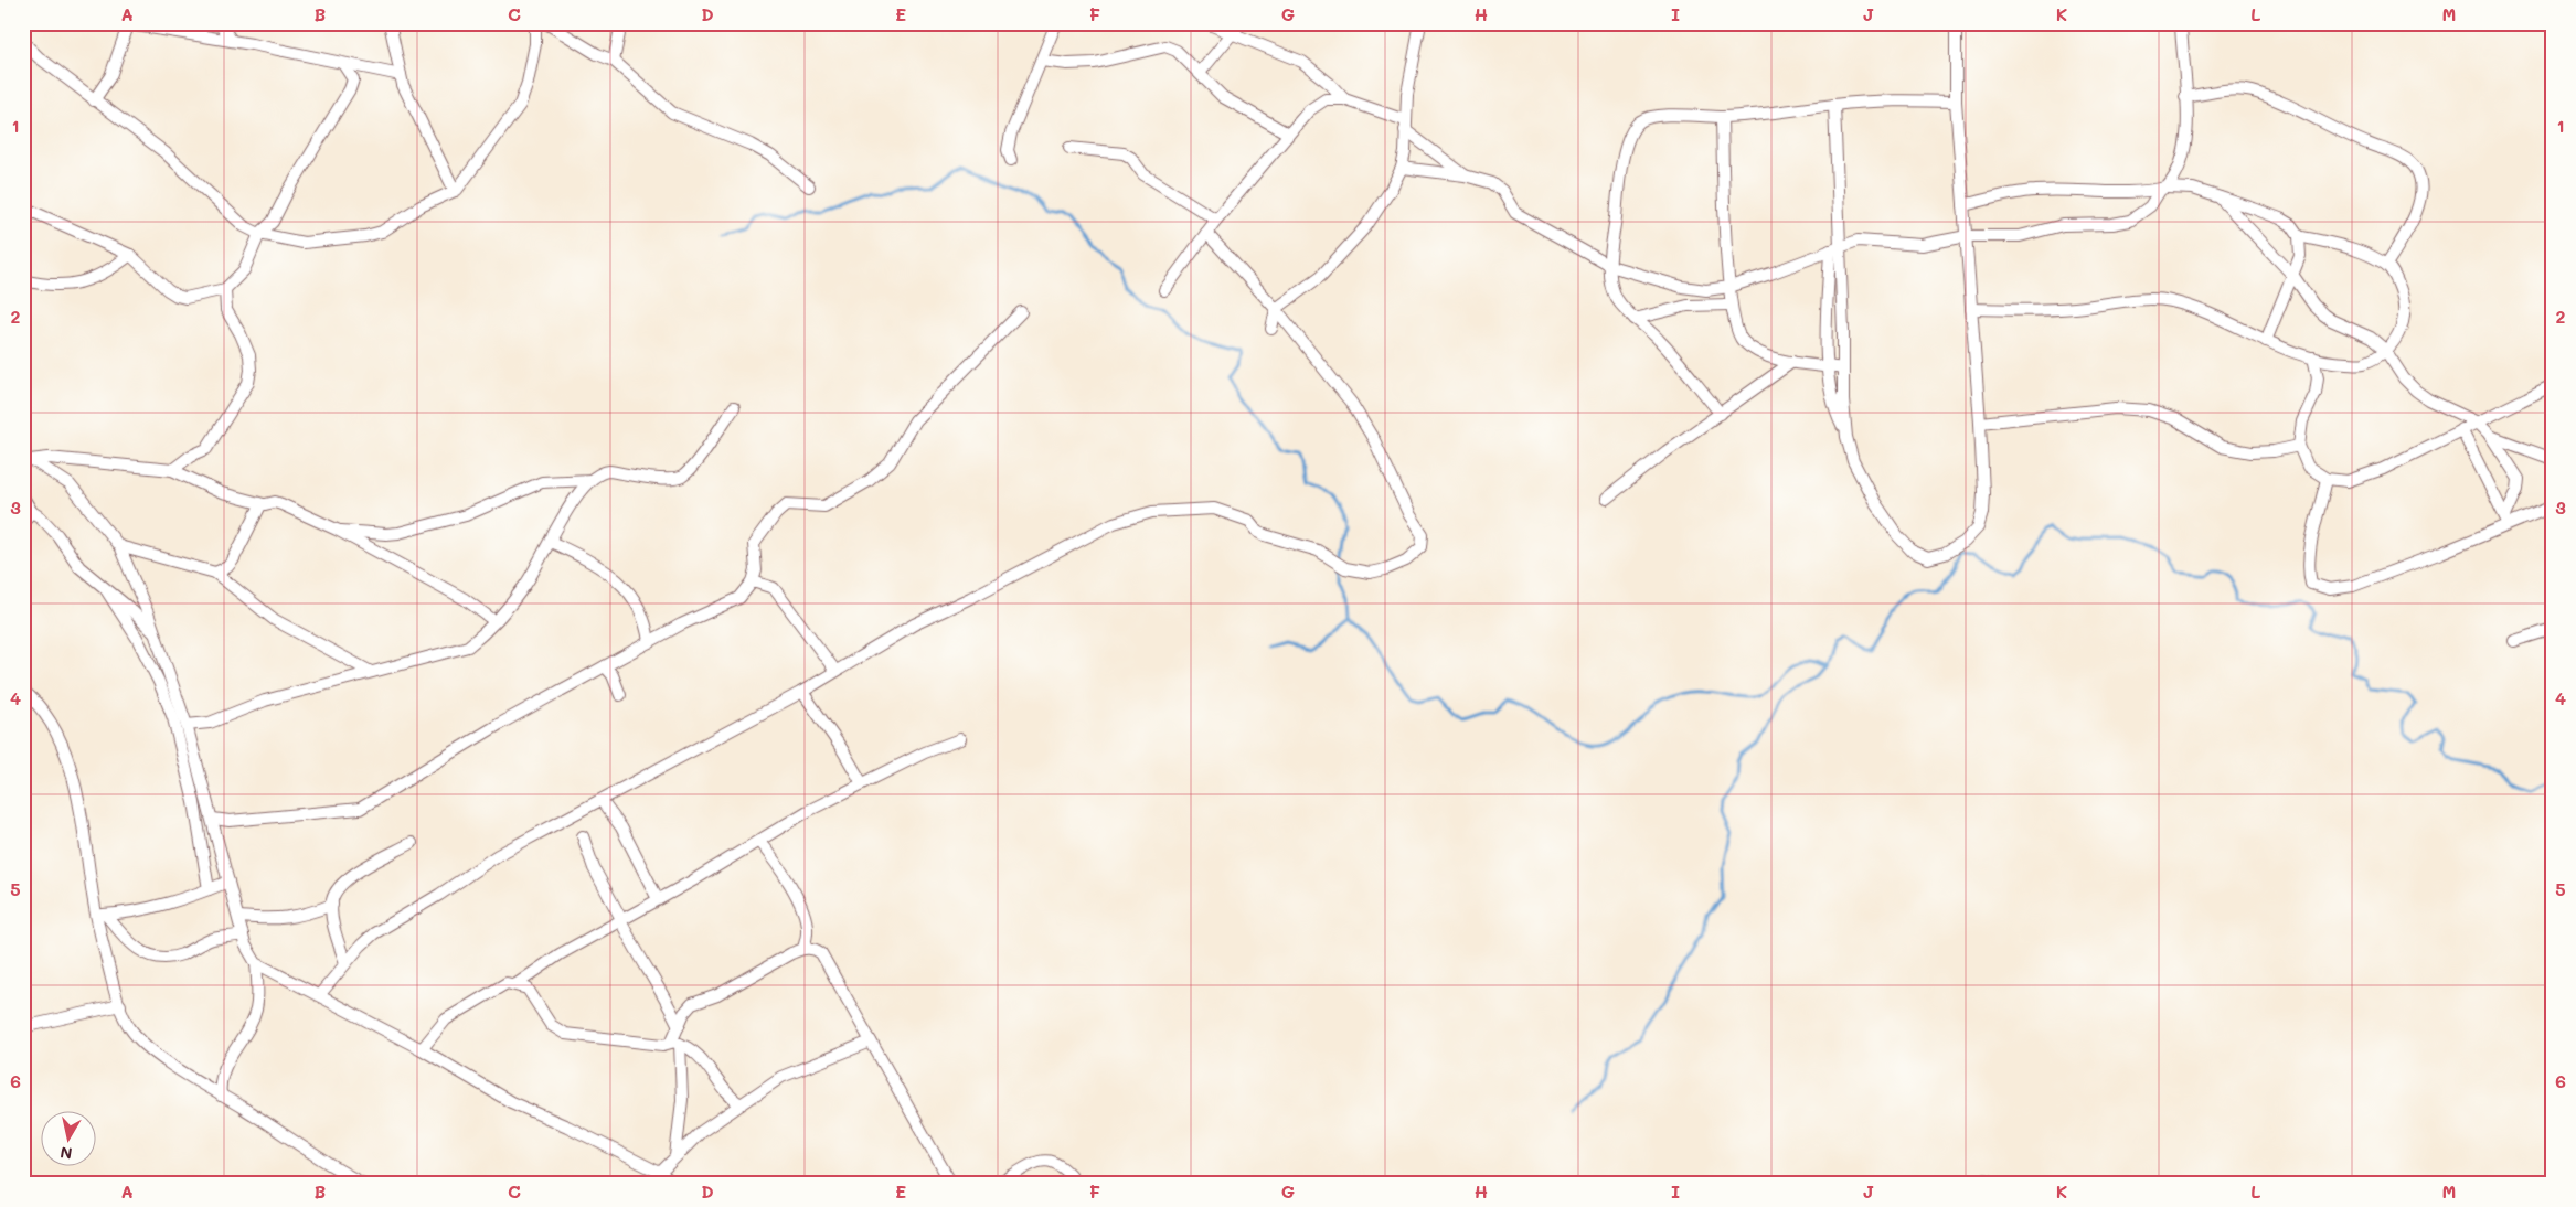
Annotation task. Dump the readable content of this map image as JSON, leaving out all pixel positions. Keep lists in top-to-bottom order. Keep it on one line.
{"north":"bottom","grid":{"columns":["A","B","C","D","E","F","G","H","I","J","K","L","M"],"rows":["1","2","3","4","5","6"]}}
